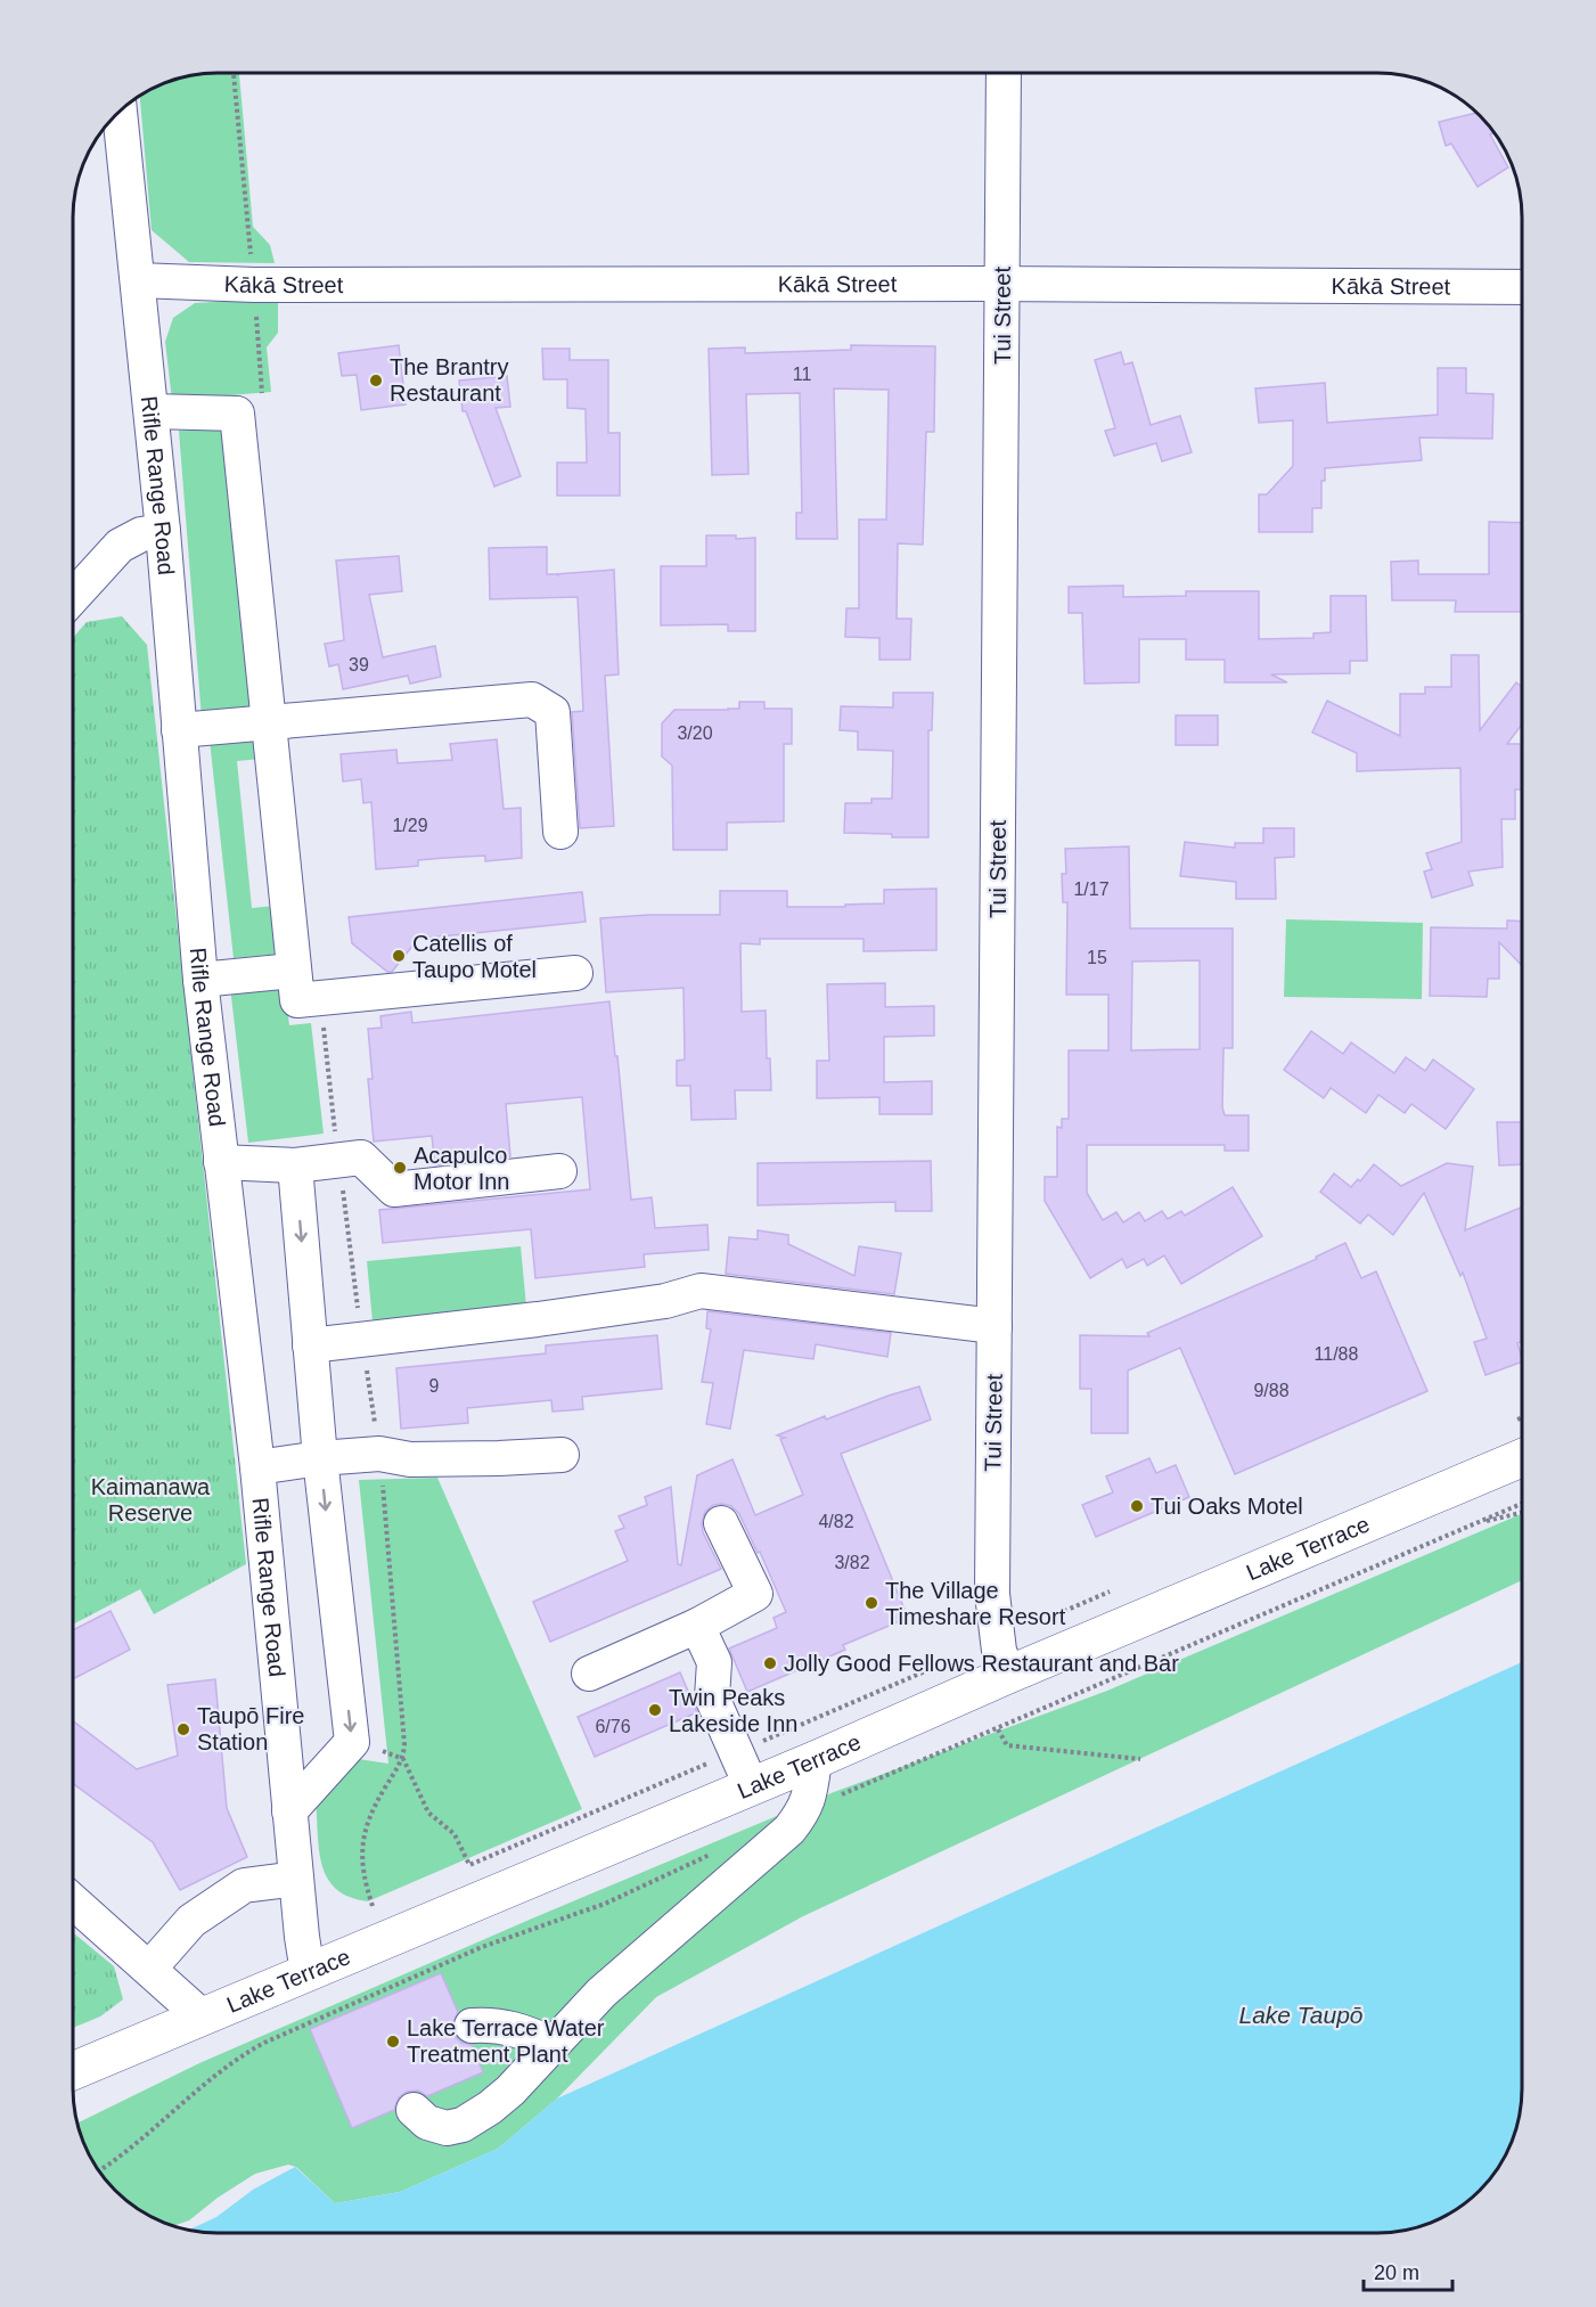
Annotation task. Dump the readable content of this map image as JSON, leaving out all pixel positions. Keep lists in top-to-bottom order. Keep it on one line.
{"streets":{"main road":["Lake Terrace"],"street":["Kākā Street","Tui Street","Rifle Range Road"]},"crossings":[["Kākā Street","Tui Street"],["Kākā Street","Rifle Range Road"],["Tui Street","Lake Terrace"],["Rifle Range Road","Lake Terrace"]],"water":["Lake Taupō"],"parks":["Kaimanawa Reserve"],"places":["The Brantry Restaurant","Catellis of Taupo Motel","Acapulco Motor Inn","Tui Oaks Motel","The Village Timeshare Resort","Jolly Good Fellows Restaurant and Bar","Twin Peaks Lakeside Inn","Taupō Fire Station","Lake Terrace Water Treatment Plant"],"house_numbers":["11","39","3/20","1/29","1/17","15","11/88","9","9/88","4/82","3/82","6/76"],"scale_bar":"20 m"}
